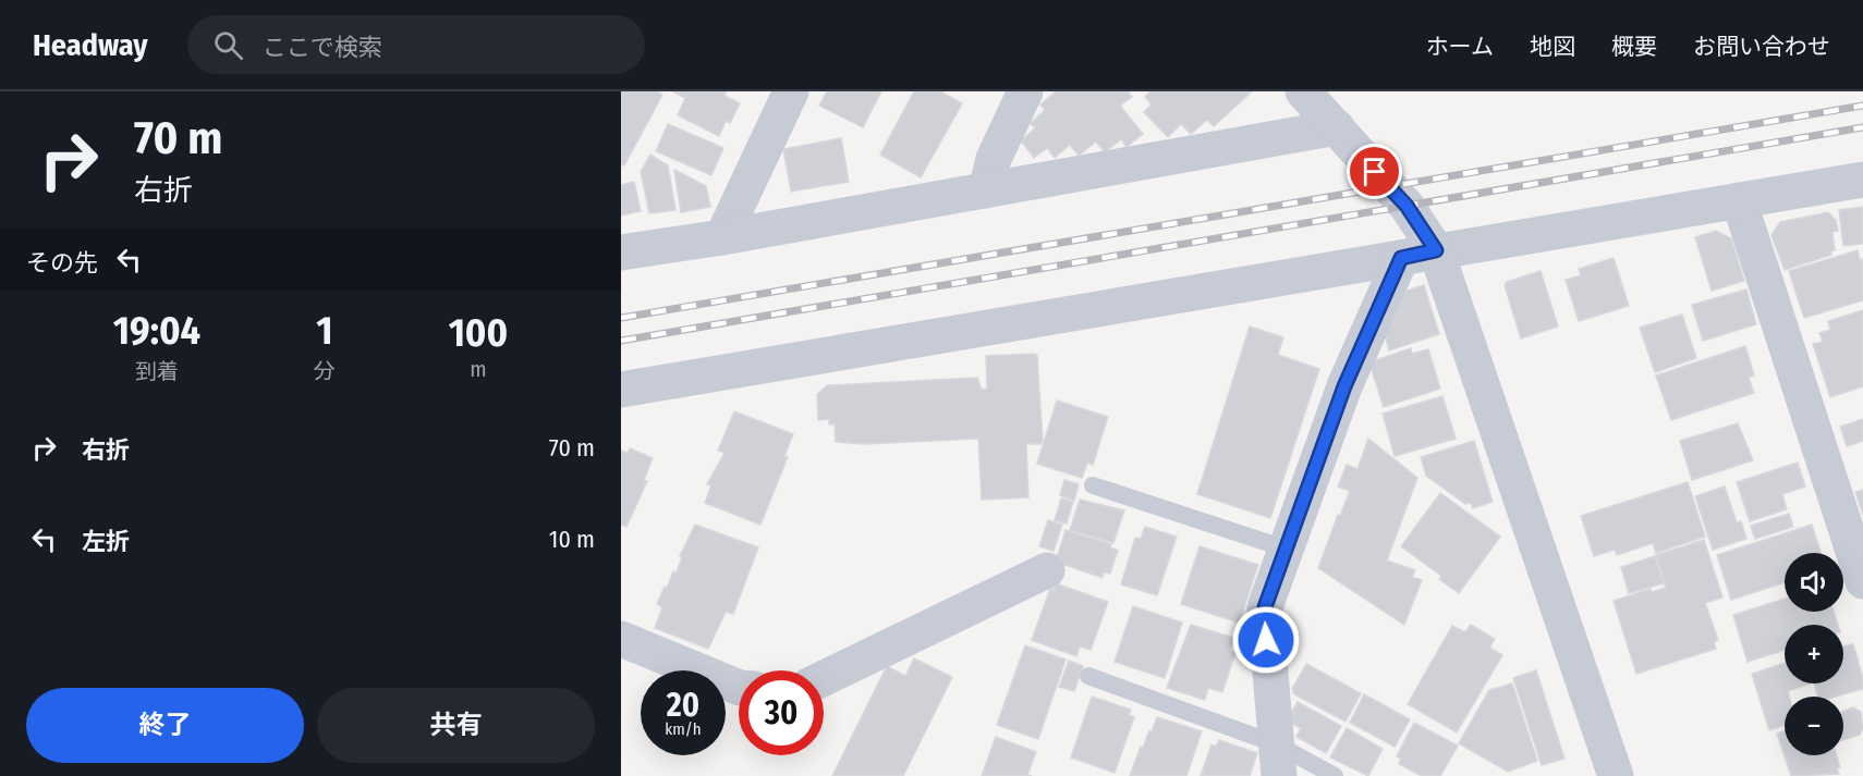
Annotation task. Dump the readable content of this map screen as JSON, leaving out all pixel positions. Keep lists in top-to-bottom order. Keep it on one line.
{"page":{"header":"Headway","search":"ここで検索","nav":["ホーム","地図","概要","お問い合わせ"],"turn":["70 m","右折"],"then":"その先","eta":["19:04","到着","1","分","100","m"],"list":[{"name":"右折","value":"70 m"},{"name":"左折","value":"10 m"}],"map_buttons":["+","−"],"speed":"20 km/h","limit":"30","buttons":["終了","共有"]}}
